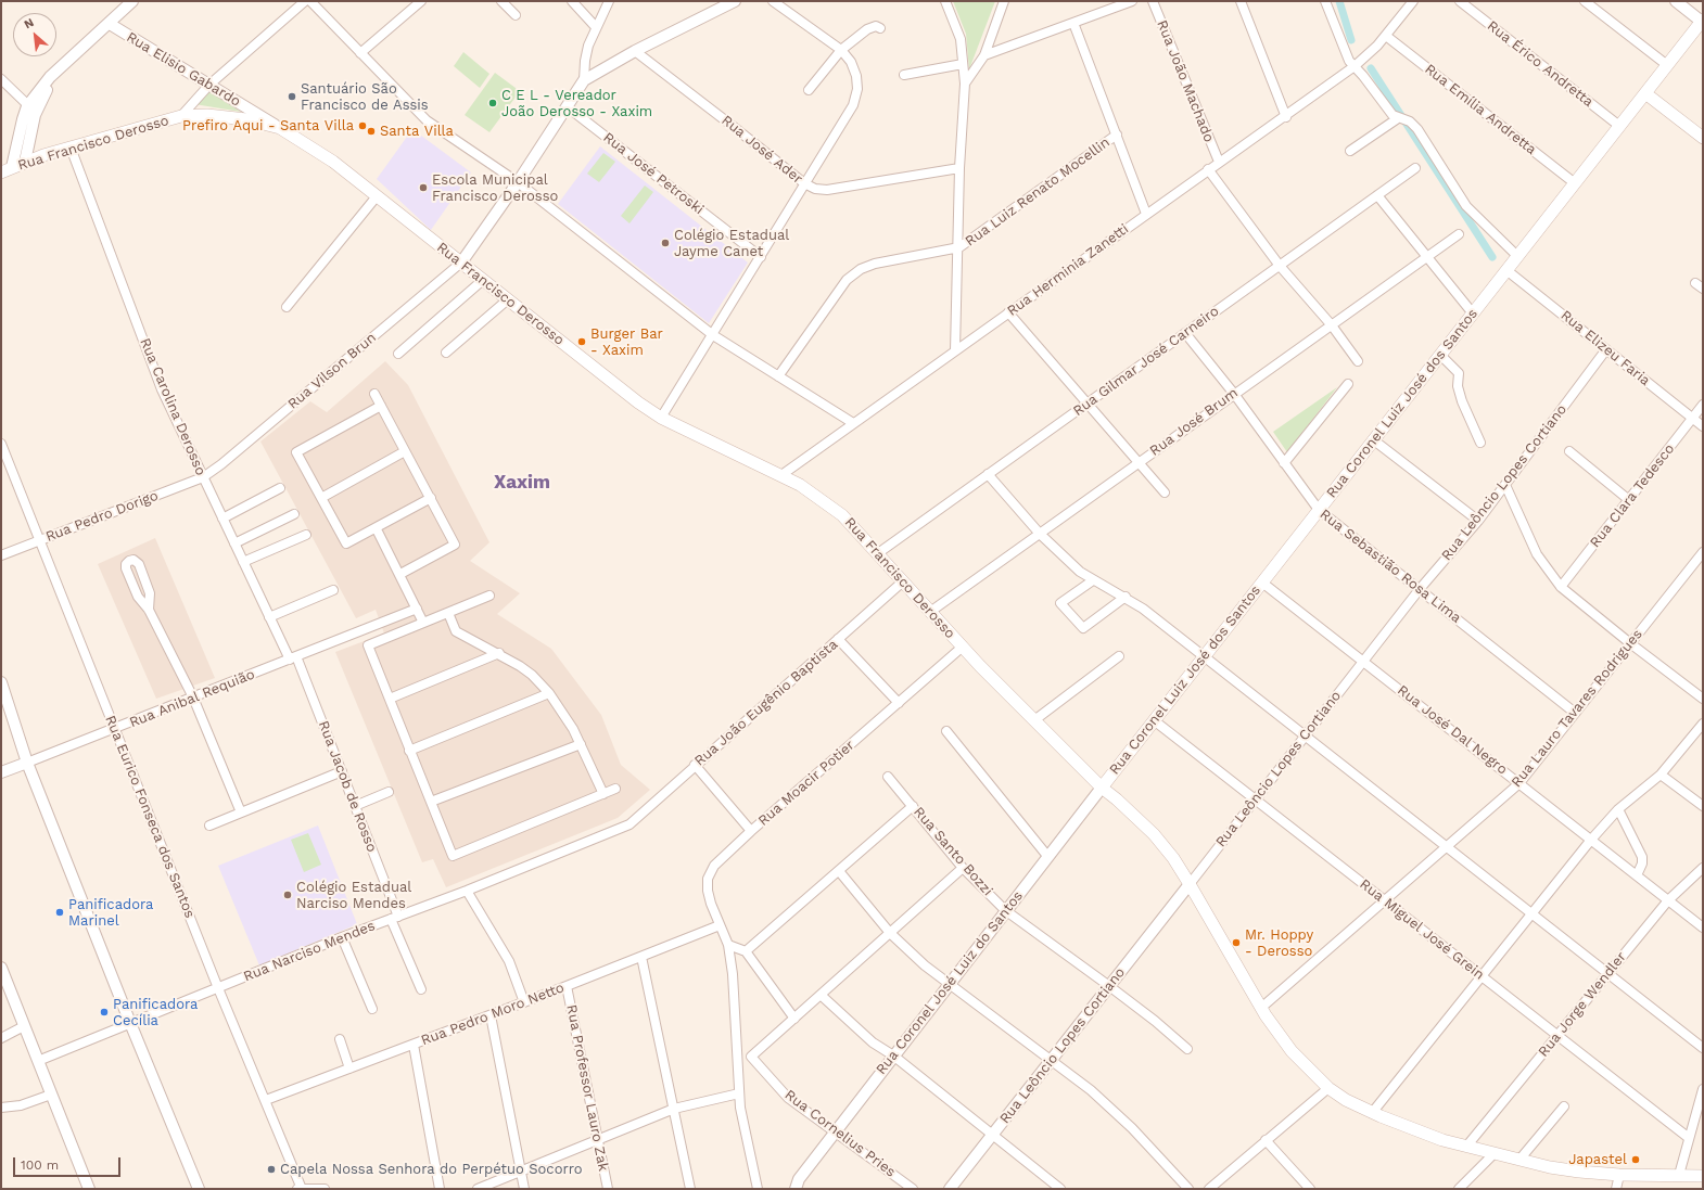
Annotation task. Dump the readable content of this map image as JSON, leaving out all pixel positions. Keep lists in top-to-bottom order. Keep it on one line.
{"streets":{"main road":["Rua Francisco Derosso","Rua Coronel Luiz José dos Santos"],"street":["Rua Érico Andretta","Rua Elisio Gabardo","Rua João Machado","Rua Emília Andretta","Rua José Ader","Rua José Petroski","Rua Luiz Renato Mocellin","Rua Herminia Zanetti","Rua Elizeu Faria","Rua Gilmar José Carneiro","Rua Vilson Brun","Rua Carolina Derosso","Rua José Brum","Rua Leôncio Lopes Cortiano","Rua Clara Tedesco","Rua Pedro Dorigo","Rua Sebastião Rosa Lima","Rua Anibal Requião","Rua João Eugênio Baptista","Rua Lauro Tavares Rodrigues","Rua José Dal Negro","Rua Moacir Potier","Rua Jacob de Rosso","Rua Eurico Fonseca dos Santos","Rua Santo Bozzi","Rua Miguel José Grein","Rua Narciso Mendes","Rua Coronel José Luiz do Santos","Rua Jorge Wendler","Rua Pedro Moro Netto","Rua Professor Lauro Zak","Rua Cornelius Pries"]},"crossings":[["Rua Érico Andretta","Rua Coronel Luiz José dos Santos"],["Rua Elisio Gabardo","Rua Francisco Derosso"],["Rua João Machado","Rua Herminia Zanetti"],["Rua Emília Andretta","Rua Herminia Zanetti"],["Rua Emília Andretta","Rua Coronel Luiz José dos Santos"],["Rua Francisco Derosso","Rua Herminia Zanetti"],["Rua Francisco Derosso","Rua Gilmar José Carneiro"],["Rua Francisco Derosso","Rua Vilson Brun"],["Rua Francisco Derosso","Rua Coronel Luiz José dos Santos"],["Rua Francisco Derosso","Rua Carolina Derosso"],["Rua Francisco Derosso","Rua José Brum"],["Rua Francisco Derosso","Rua Leôncio Lopes Cortiano"],["Rua Francisco Derosso","Rua João Eugênio Baptista"],["Rua Francisco Derosso","Rua Lauro Tavares Rodrigues"],["Rua Francisco Derosso","Rua Moacir Potier"],["Rua Francisco Derosso","Rua Coronel José Luiz do Santos"],["Rua Francisco Derosso","Rua Jorge Wendler"],["Rua Elizeu Faria","Rua Coronel Luiz José dos Santos"],["Rua Elizeu Faria","Rua Leôncio Lopes Cortiano"],["Rua Elizeu Faria","Rua Clara Tedesco"],["Rua Gilmar José Carneiro","Rua Sebastião Rosa Lima"],["Rua Vilson Brun","Rua Carolina Derosso"],["Rua Vilson Brun","Rua Pedro Dorigo"],["Rua Coronel Luiz José dos Santos","Rua Sebastião Rosa Lima"],["Rua Coronel Luiz José dos Santos","Rua José Dal Negro"],["Rua Coronel Luiz José dos Santos","Rua Miguel José Grein"],["Rua Coronel Luiz José dos Santos","Rua Coronel José Luiz do Santos"],["Rua Carolina Derosso","Rua Pedro Dorigo"],["Rua Carolina Derosso","Rua Anibal Requião"],["Rua Carolina Derosso","Rua Jacob de Rosso"],["Rua José Brum","Rua Sebastião Rosa Lima"],["Rua Leôncio Lopes Cortiano","Rua Sebastião Rosa Lima"],["Rua Leôncio Lopes Cortiano","Rua José Dal Negro"],["Rua Leôncio Lopes Cortiano","Rua Santo Bozzi"],["Rua Leôncio Lopes Cortiano","Rua Miguel José Grein"],["Rua Pedro Dorigo","Rua Eurico Fonseca dos Santos"],["Rua Sebastião Rosa Lima","Rua Lauro Tavares Rodrigues"],["Rua Anibal Requião","Rua Jacob de Rosso"],["Rua Anibal Requião","Rua Eurico Fonseca dos Santos"],["Rua João Eugênio Baptista","Rua Narciso Mendes"],["Rua Lauro Tavares Rodrigues","Rua José Dal Negro"],["Rua Lauro Tavares Rodrigues","Rua Miguel José Grein"],["Rua José Dal Negro","Rua Jorge Wendler"],["Rua Moacir Potier","Rua Pedro Moro Netto"],["Rua Jacob de Rosso","Rua Narciso Mendes"],["Rua Eurico Fonseca dos Santos","Rua Narciso Mendes"],["Rua Eurico Fonseca dos Santos","Rua Pedro Moro Netto"],["Rua Santo Bozzi","Rua Coronel José Luiz do Santos"],["Rua Miguel José Grein","Rua Jorge Wendler"],["Rua Coronel José Luiz do Santos","Rua Cornelius Pries"],["Rua Pedro Moro Netto","Rua Professor Lauro Zak"]],"districts":["Xaxim"],"places":["Santuário São Francisco de Assis","C E L - Vereador João Derosso - Xaxim","Prefiro Aqui - Santa Villa","Santa Villa","Escola Municipal Francisco Derosso","Colégio Estadual Jayme Canet","Burger Bar - Xaxim","Colégio Estadual Narciso Mendes","Panificadora Marinel","Mr. Hoppy - Derosso","Panificadora Cecília","Japastel","Capela Nossa Senhora do Perpétuo Socorro"],"scale_bar":"100 m","north":"top left"}
